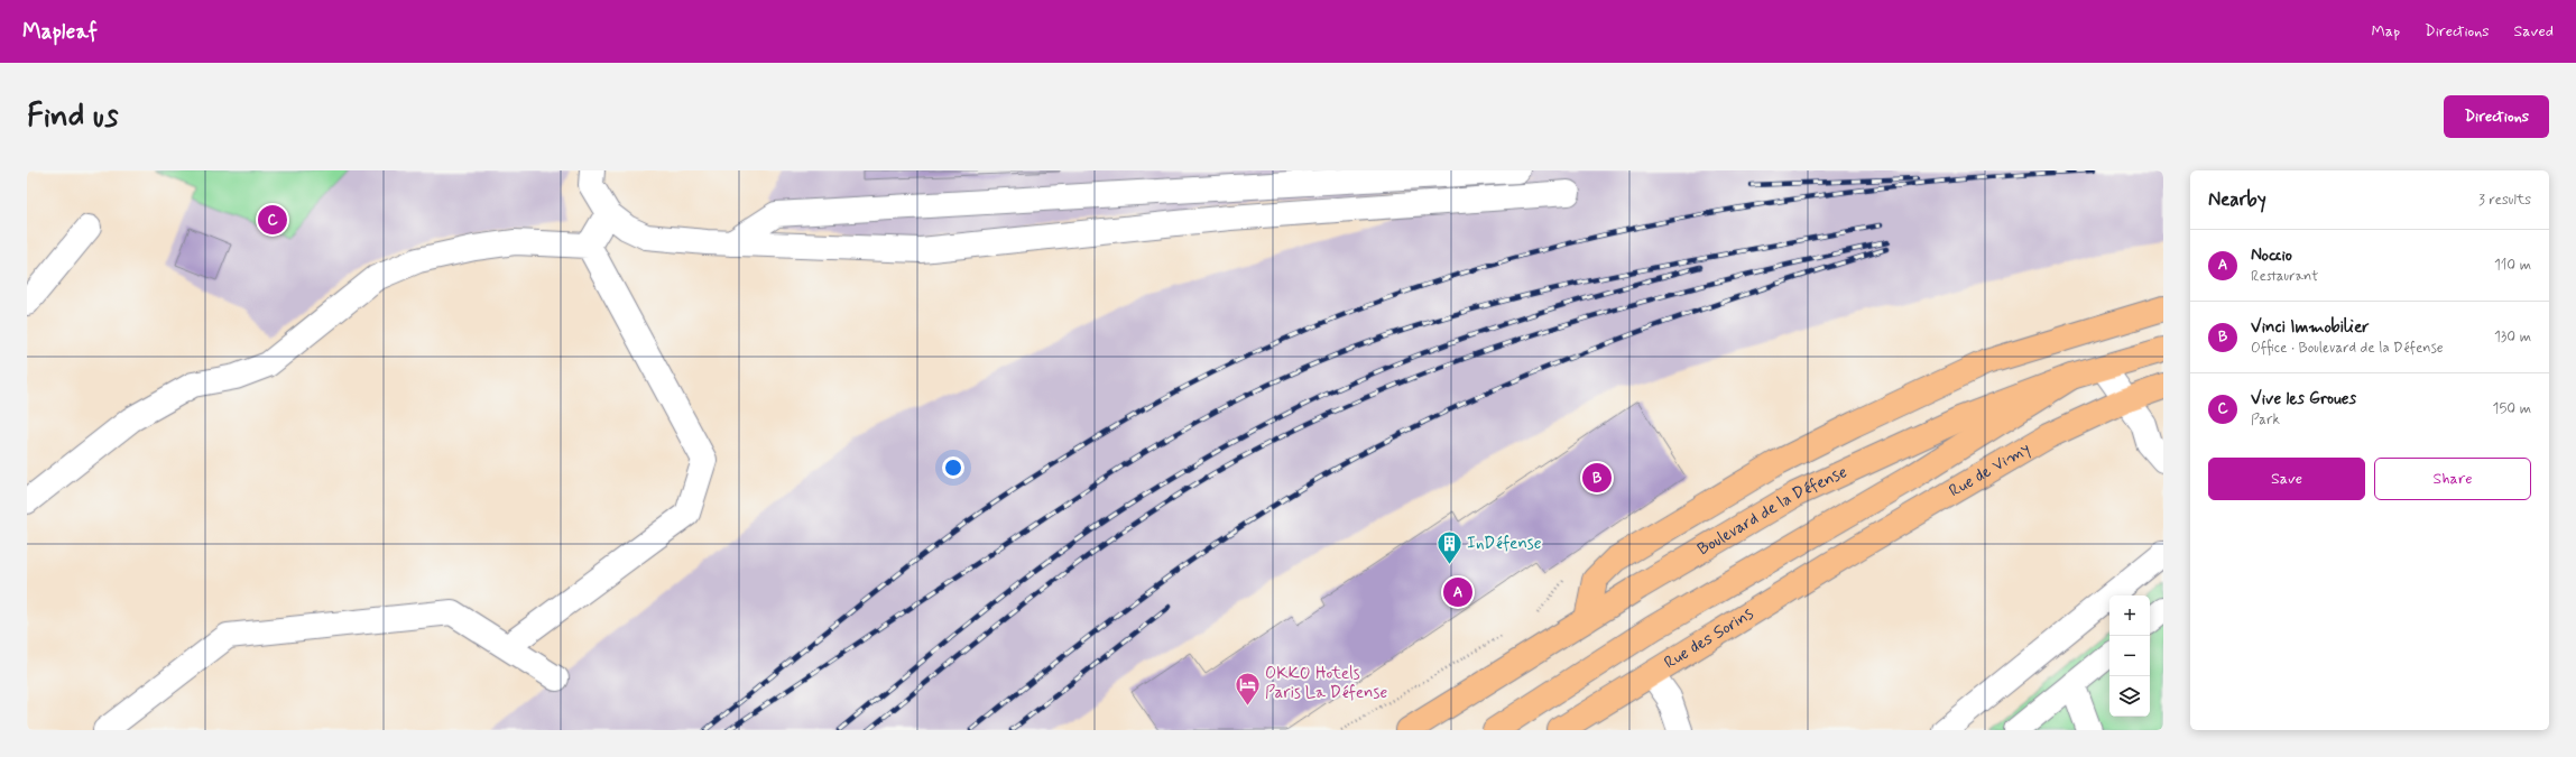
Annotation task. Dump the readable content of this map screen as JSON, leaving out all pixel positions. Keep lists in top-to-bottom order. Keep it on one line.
{"streets":{"main road":["Rue de Vimy","Boulevard de la Défense","Rue des Sorins"]},"crossings":[["Rue de Vimy","Rue des Sorins"]],"places":{"building":["InDéfense"],"hotel":["OKKO Hotels Paris La Défense"]},"page":{"header":"Mapleaf","nav":["Map","Directions","Saved"],"buttons":["Directions",["Save","Share"]],"title":"Find us","heading":["Nearby","3 results"],"pins":["C","B","A"],"list":[{"mark":"A","name":"Noccio","note":"Restaurant","value":"110 m"},{"mark":"B","name":"Vinci Immobilier","note":"Office · Boulevard de la Défense","value":"130 m"},{"mark":"C","name":"Vive les Groues","note":"Park","value":"150 m"}],"map_buttons":["+","−"]}}
